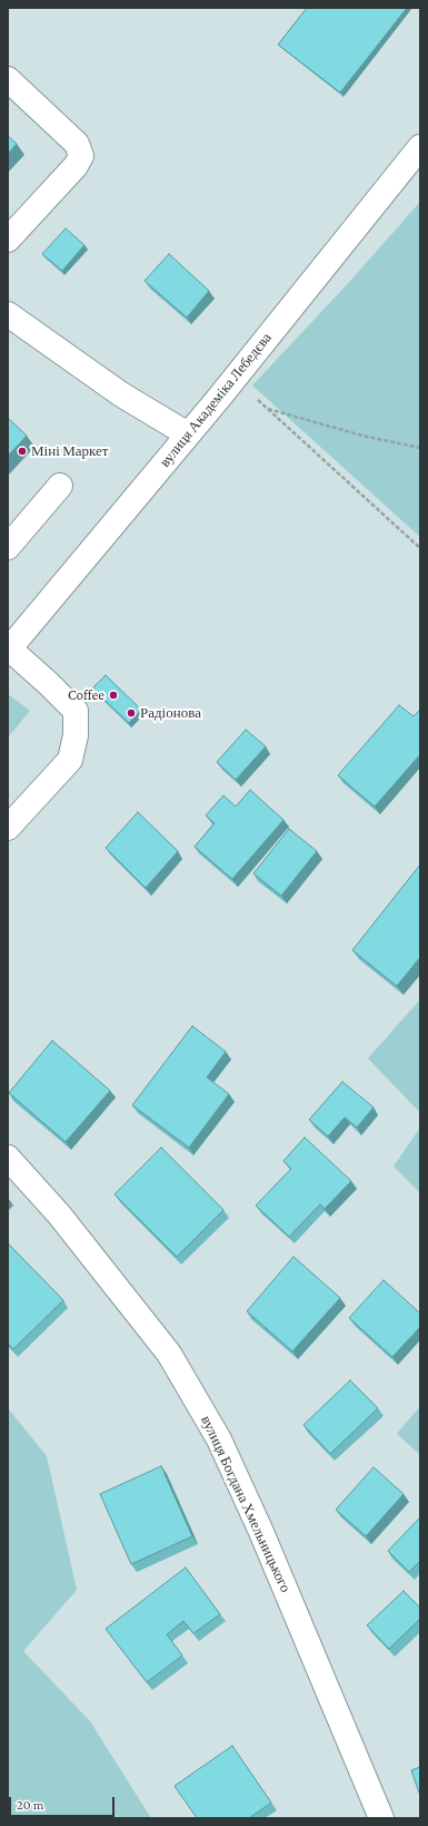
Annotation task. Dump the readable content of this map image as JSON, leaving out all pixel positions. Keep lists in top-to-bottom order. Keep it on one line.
{"streets":{"street":["вулиця Академіка Лебедєва","вулиця Богдана Хмельницького"]},"places":["Міні Маркет","Coffee","Радіонова"],"scale_bar":"20 m"}
